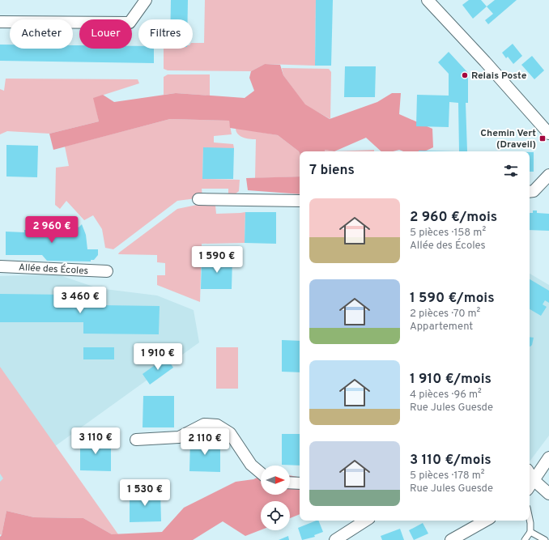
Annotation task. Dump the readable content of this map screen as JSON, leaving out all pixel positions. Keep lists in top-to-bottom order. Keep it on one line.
{"streets":{"street":["Allée des Écoles"]},"places":{"other":["Relais Poste"],"transit":["Chemin Vert (Draveil)"]},"north":"right","page":{"chip":["Acheter","Louer","Filtres"],"heading":"7 biens","list":[{"name":"2 960 €/mois","note":"5 pièces · 158 m² · Allée des Écoles"},{"name":"1 590 €/mois","note":"2 pièces · 70 m² · Appartement"},{"name":"1 910 €/mois","note":"4 pièces · 96 m² · Rue Jules Guesde"},{"name":"3 110 €/mois","note":"5 pièces · 178 m² · Rue Jules Guesde"}],"price":["2 960 €","1 590 €","3 460 €","1 910 €","3 110 €","2 110 €","1 530 €"]}}
